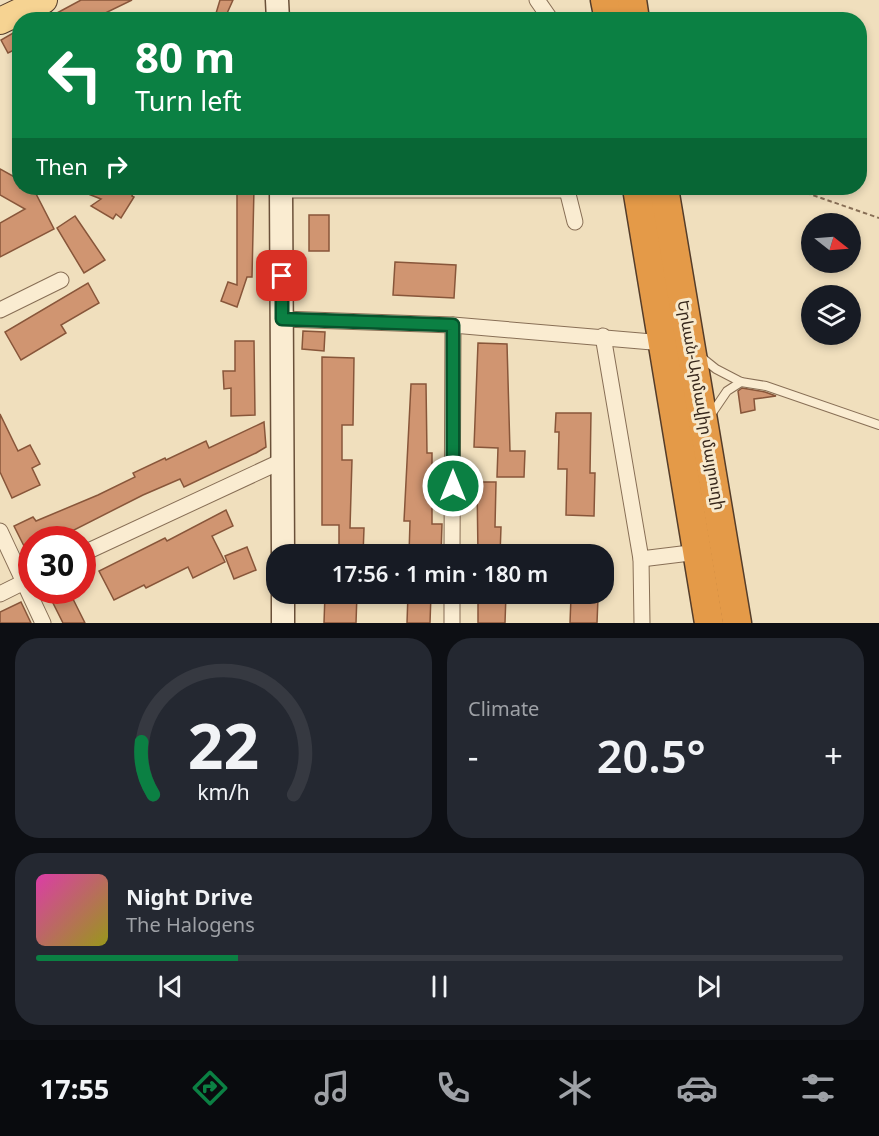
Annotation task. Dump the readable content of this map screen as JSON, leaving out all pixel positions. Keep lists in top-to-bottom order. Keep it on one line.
{"streets":{"highway":["Երևան-Արմավիր մայրուղի"]},"north":"right","page":{"turn":["80 m","Turn left"],"then":"Then","limit":"30","trip":"17:56 · 1 min · 180 m","tile":"Climate","heat":["−","20.5°","+"],"song":["Night Drive","The Halogens"],"tabs":"17:55","gauge":["22","km/h"]}}
